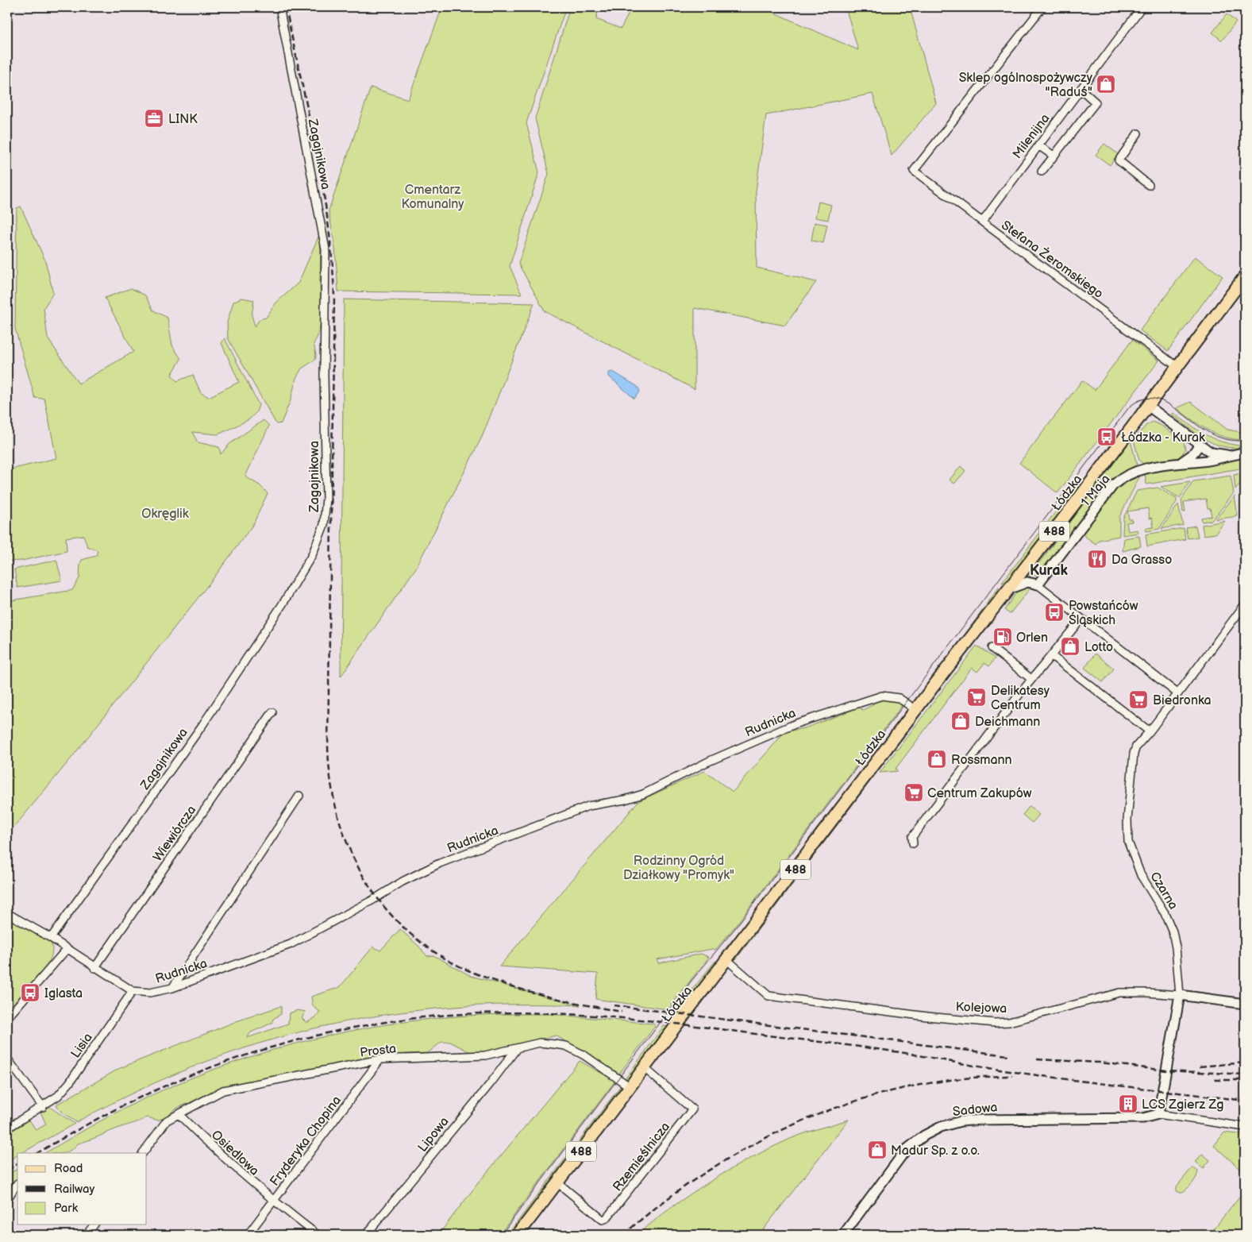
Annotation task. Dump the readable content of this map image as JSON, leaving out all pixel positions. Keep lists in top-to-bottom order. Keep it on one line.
{"streets":{"main road":["Łódzka","488"],"street":["Milenijna","Zagajnikowa","Stefana Żeromskiego","1 Maja","Rudnicka","Wiewiórcza","Czarna","Kolejowa","Lisia","Prosta","Sadowa","Lipowa","Fryderyka Chopina","Osiedlowa","Rzemieślnicza"]},"crossings":[["Milenijna","Stefana Żeromskiego"],["Zagajnikowa","Rudnicka"],["Stefana Żeromskiego","Łódzka"],["1 Maja","Łódzka"],["Łódzka","Rudnicka"],["Łódzka","Kolejowa"],["Łódzka","Prosta"],["Łódzka","Rzemieślnicza"],["Rudnicka","Wiewiórcza"],["Rudnicka","Lisia"],["Czarna","Kolejowa"],["Czarna","Sadowa"],["Prosta","Lipowa"],["Prosta","Fryderyka Chopina"],["Prosta","Osiedlowa"],["Fryderyka Chopina","Osiedlowa"]],"districts":["Kurak"],"parks":["Cmentarz Komunalny","Okręglik","Rodzinny Ogród Działkowy \"Promyk\""],"places":{"shop":["Sklep ogólnospożywczy \"Raduś\"","Lotto","Deichmann","Rossmann","Madur Sp. z o.o."],"office":["LINK"],"bus stop":["Łódzka - Kurak","Powstańców Śląskich","Iglasta"],"restaurant":["Da Grasso"],"fuel station":["Orlen"],"supermarket":["Delikatesy Centrum","Biedronka","Centrum Zakupów"],"building":["LCS Zgierz Zg"]},"legend":["Road","Railway","Park"]}
